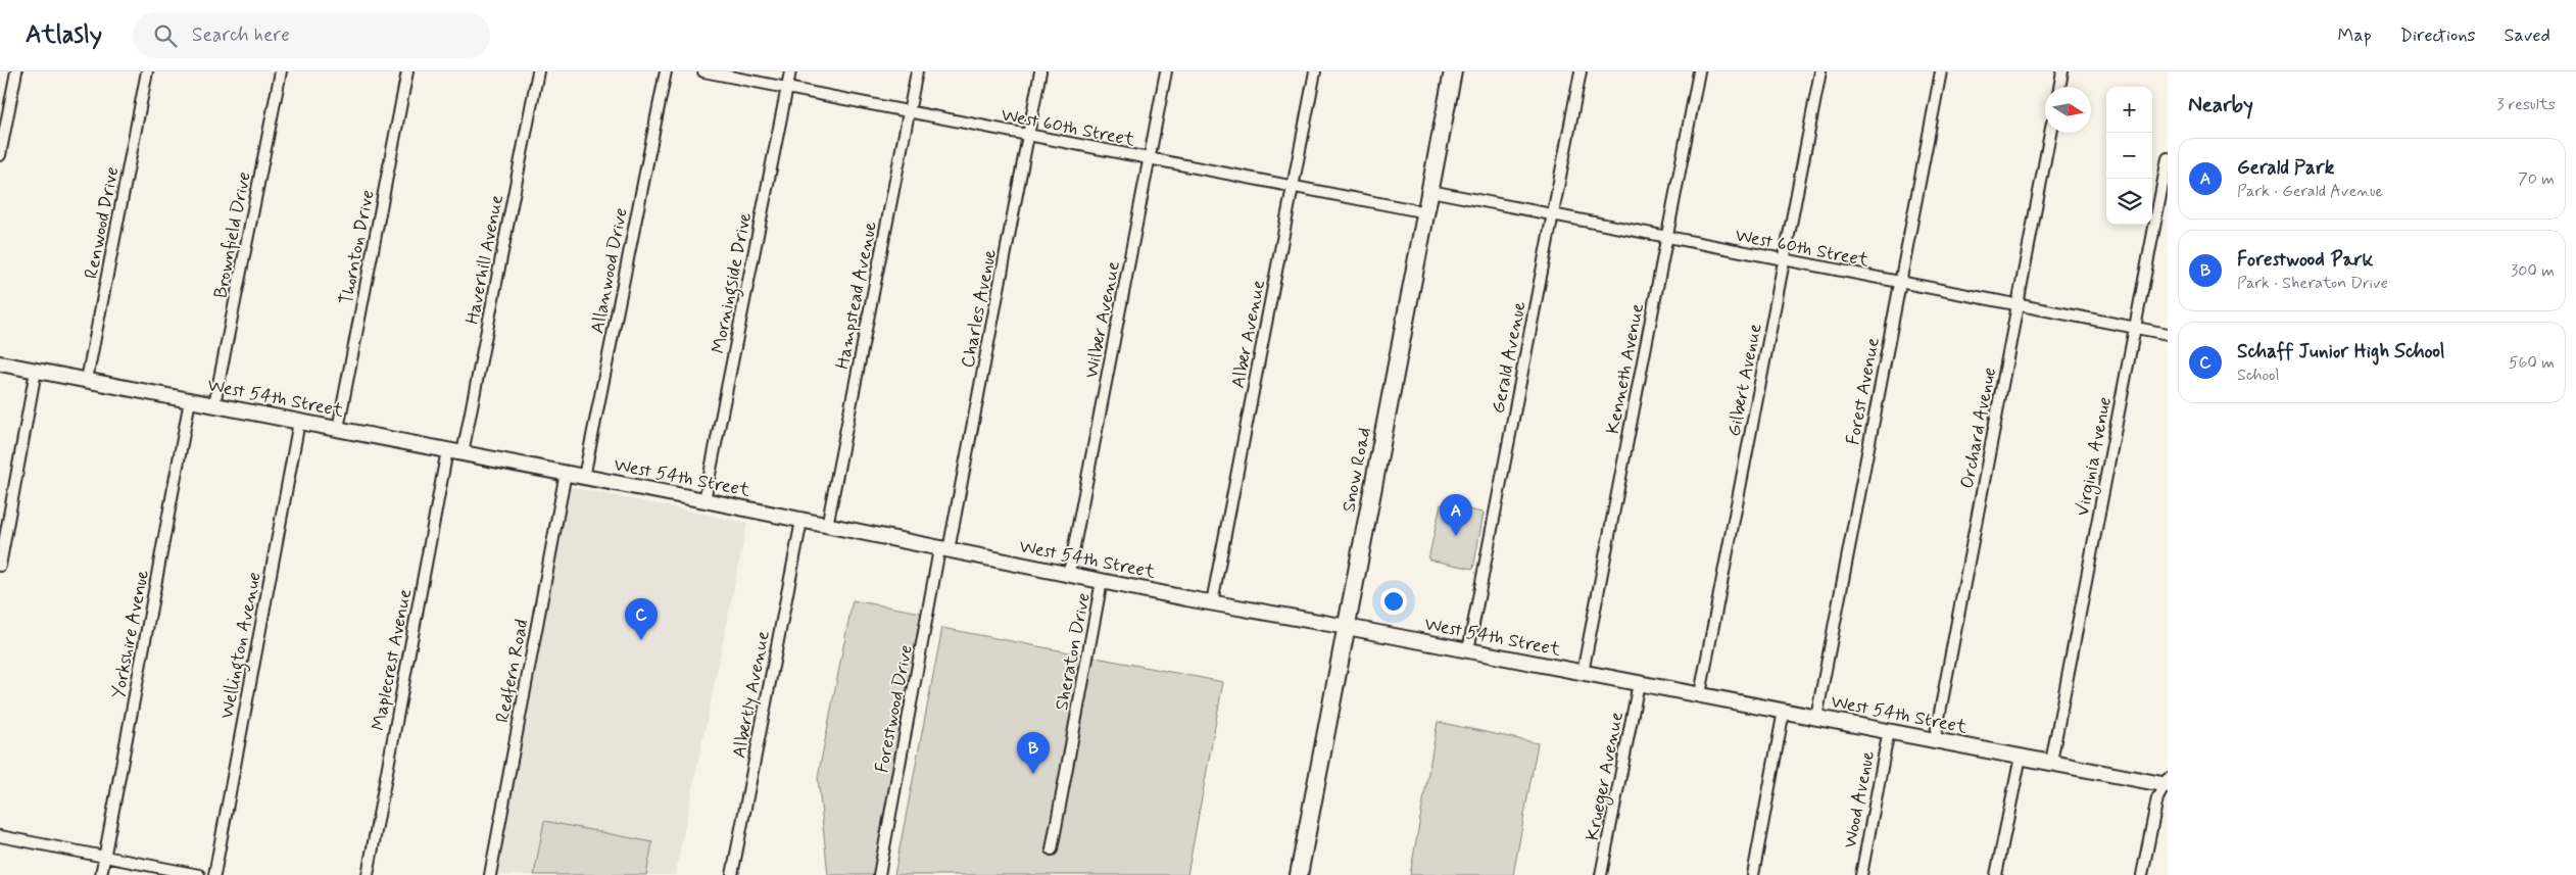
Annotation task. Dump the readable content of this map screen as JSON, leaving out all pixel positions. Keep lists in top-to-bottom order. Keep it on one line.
{"streets":{"main road":["Snow Road"],"street":["West 60th Street","Renwood Drive","Brownfield Drive","Thornton Drive","Haverhill Avenue","Allanwood Drive","Morningside Drive","Hampstead Avenue","Charles Avenue","Wilber Avenue","Alber Avenue","Gerald Avenue","Kenneth Avenue","Gilbert Avenue","Forest Avenue","West 54th Street","Orchard Avenue","Virginia Avenue","Yorkshire Avenue","Wellington Avenue","Sheraton Drive","Maplecrest Avenue","Redfern Road","Albertly Avenue","Forestwood Drive","Krueger Avenue","Wood Avenue"]},"crossings":[["West 60th Street","Morningside Drive"],["West 60th Street","Hampstead Avenue"],["West 60th Street","Charles Avenue"],["West 60th Street","Wilber Avenue"],["West 60th Street","Alber Avenue"],["West 60th Street","Gerald Avenue"],["West 60th Street","Kenneth Avenue"],["West 60th Street","Gilbert Avenue"],["West 60th Street","Forest Avenue"],["West 60th Street","Orchard Avenue"],["West 60th Street","Virginia Avenue"],["West 60th Street","Snow Road"],["Renwood Drive","West 54th Street"],["Brownfield Drive","West 54th Street"],["Thornton Drive","West 54th Street"],["Haverhill Avenue","West 54th Street"],["Allanwood Drive","West 54th Street"],["Morningside Drive","West 54th Street"],["Hampstead Avenue","West 54th Street"],["Charles Avenue","West 54th Street"],["Charles Avenue","Forestwood Drive"],["Wilber Avenue","West 54th Street"],["Alber Avenue","West 54th Street"],["Gerald Avenue","West 54th Street"],["Kenneth Avenue","West 54th Street"],["Gilbert Avenue","West 54th Street"],["Forest Avenue","West 54th Street"],["West 54th Street","Orchard Avenue"],["West 54th Street","Virginia Avenue"],["West 54th Street","Snow Road"],["West 54th Street","Yorkshire Avenue"],["West 54th Street","Wellington Avenue"],["West 54th Street","Sheraton Drive"],["West 54th Street","Maplecrest Avenue"],["West 54th Street","Redfern Road"],["West 54th Street","Albertly Avenue"],["West 54th Street","Forestwood Drive"],["West 54th Street","Krueger Avenue"],["West 54th Street","Wood Avenue"]],"north":"right","page":{"header":"Atlasly","search":"Search here","nav":["Map","Directions","Saved"],"heading":["Nearby","3 results"],"map_buttons":["+","−"],"list":[{"mark":"A","name":"Gerald Park","note":"Park · Gerald Avenue","value":"70 m"},{"mark":"B","name":"Forestwood Park","note":"Park · Sheraton Drive","value":"300 m"},{"mark":"C","name":"Schaff Junior High School","note":"School","value":"560 m"}],"pins":["A","C","B"]}}
